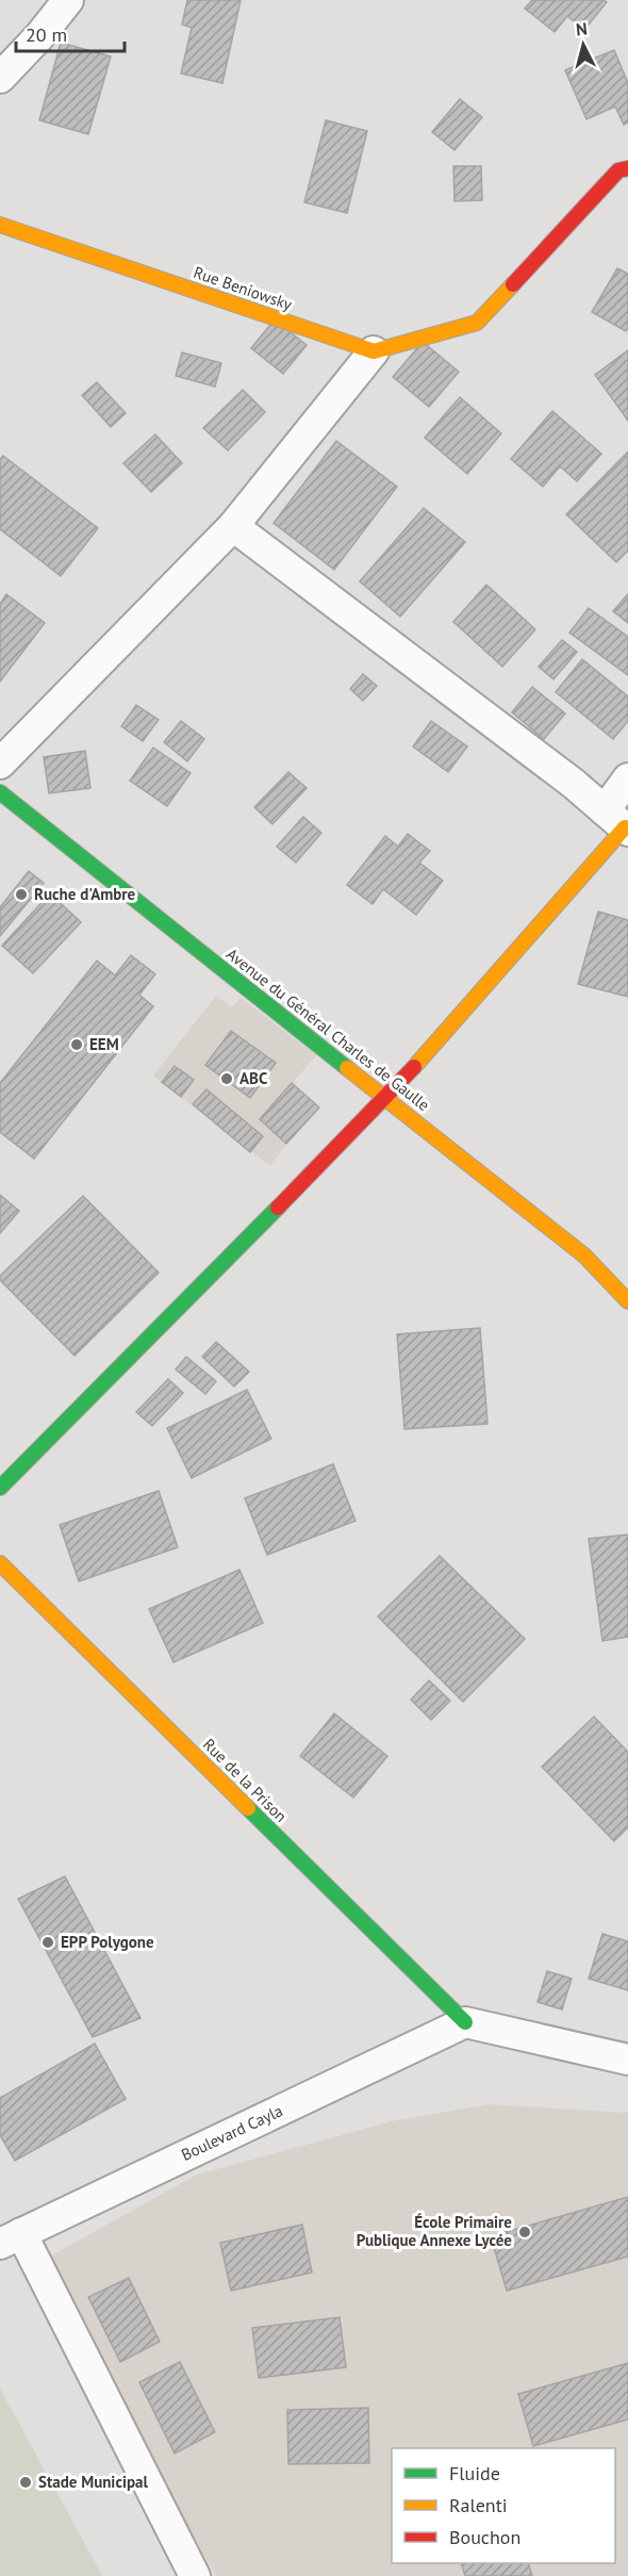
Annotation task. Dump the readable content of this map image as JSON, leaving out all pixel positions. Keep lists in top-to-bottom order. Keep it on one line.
{"streets":{"street":["Rue Beniowsky","Avenue du Général Charles de Gaulle","Rue de la Prison","Boulevard Cayla"]},"crossings":[["Rue de la Prison","Boulevard Cayla"]],"places":["Ruche d'Ambre","EEM","ABC","EPP Polygone","École Primaire Publique Annexe Lycée","Stade Municipal"],"legend":["Fluide","Ralenti","Bouchon"],"scale_bar":"20 m","north":"top"}
